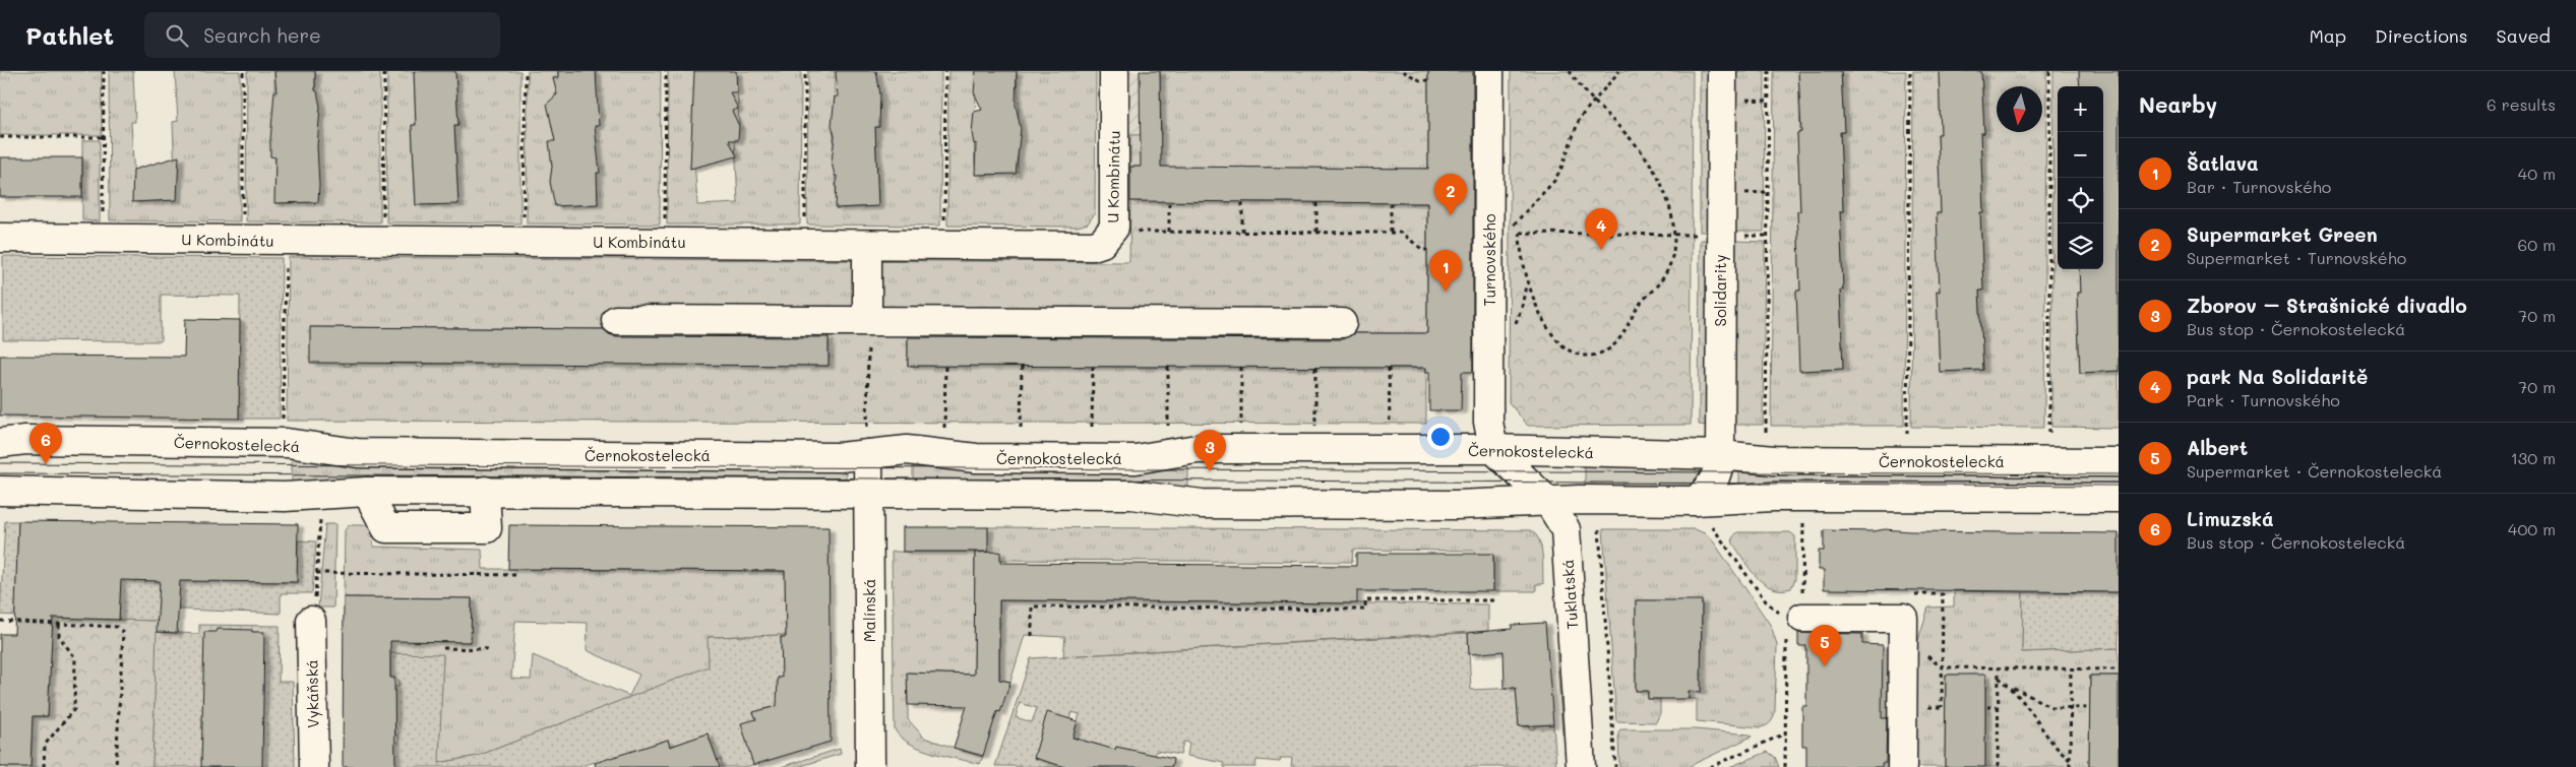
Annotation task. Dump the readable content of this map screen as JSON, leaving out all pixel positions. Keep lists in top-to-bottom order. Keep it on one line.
{"streets":{"main road":["U Kombinátu","Turnovského","Solidarity","Černokostelecká","Tuklatská","Malínská","Vykáňská"]},"crossings":[["Turnovského","Černokostelecká"],["Turnovského","Tuklatská"],["Solidarity","Černokostelecká"],["Černokostelecká","Tuklatská"],["Černokostelecká","Malínská"]],"north":"bottom","page":{"header":"Pathlet","search":"Search here","nav":["Map","Directions","Saved"],"heading":["Nearby","6 results"],"map_buttons":["+","−"],"list":[{"mark":"1","name":"Šatlava","note":"Bar · Turnovského","value":"40 m"},{"mark":"2","name":"Supermarket Green","note":"Supermarket · Turnovského","value":"60 m"},{"mark":"3","name":"Zborov – Strašnické divadlo","note":"Bus stop · Černokostelecká","value":"70 m"},{"mark":"4","name":"park Na Solidaritě","note":"Park · Turnovského","value":"70 m"},{"mark":"5","name":"Albert","note":"Supermarket · Černokostelecká","value":"130 m"},{"mark":"6","name":"Limuzská","note":"Bus stop · Černokostelecká","value":"400 m"}],"pins":["2","4","1","6","3","5"]}}
